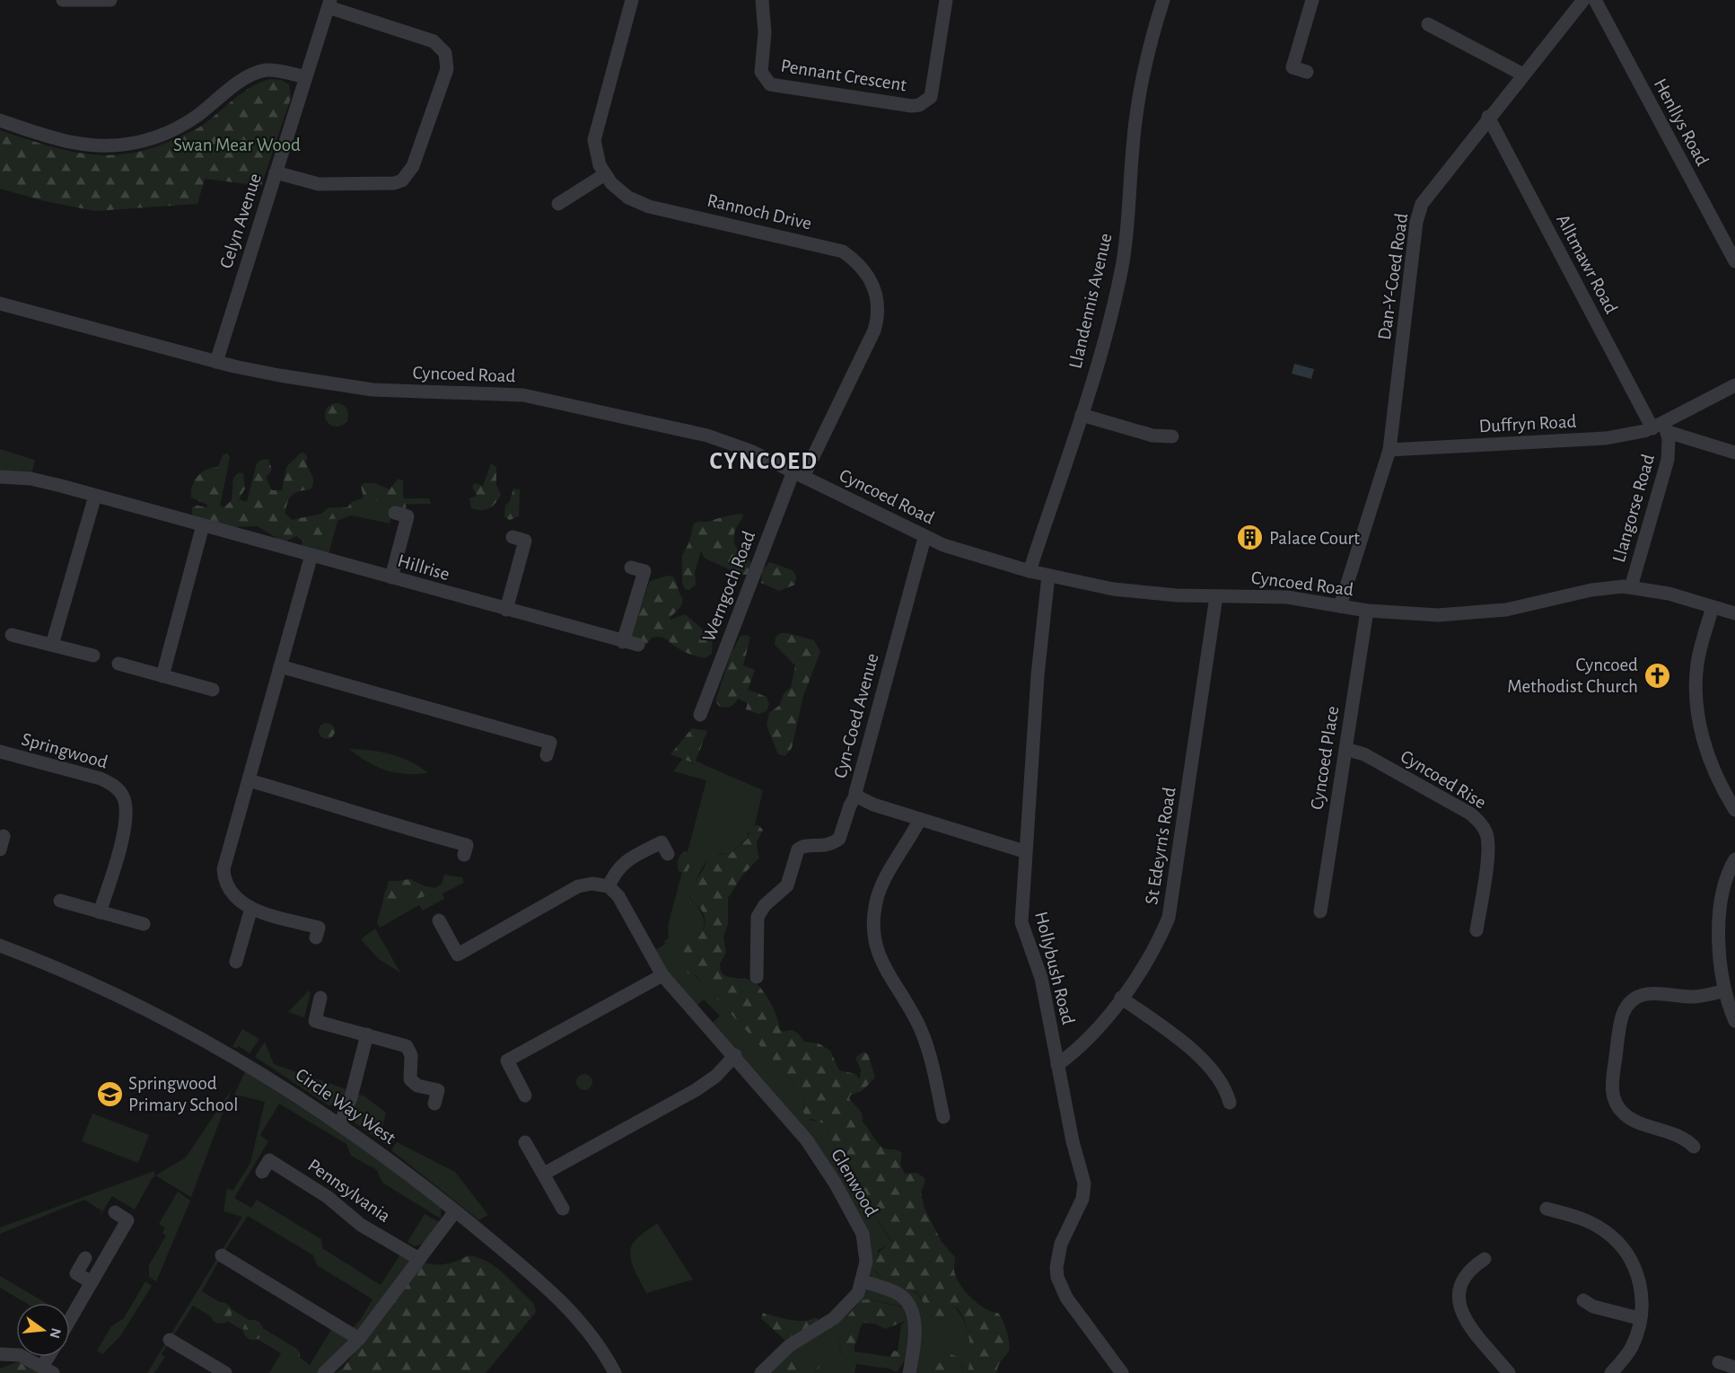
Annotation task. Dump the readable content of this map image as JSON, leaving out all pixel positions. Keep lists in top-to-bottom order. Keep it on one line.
{"streets":{"street":["Pennant Crescent","Henllys Road","Rannoch Drive","Celyn Avenue","Alltmawr Road","Dan-Y-Coed Road","Llandennis Avenue","Cyncoed Road","Duffryn Road","Llangorse Road","Hillrise","Werngoch Road","Cyn-Coed Avenue","Springwood","Cyncoed Place","Cyncoed Rise","St Edeyrn's Road","Hollybush Road","Circle Way West","Glenwood","Pennsylvania"]},"crossings":[["Rannoch Drive","Cyncoed Road"],["Rannoch Drive","Werngoch Road"],["Celyn Avenue","Cyncoed Road"],["Alltmawr Road","Dan-Y-Coed Road"],["Alltmawr Road","Duffryn Road"],["Alltmawr Road","Llangorse Road"],["Dan-Y-Coed Road","Cyncoed Road"],["Dan-Y-Coed Road","Duffryn Road"],["Llandennis Avenue","Cyncoed Road"],["Cyncoed Road","Llangorse Road"],["Cyncoed Road","Werngoch Road"],["Cyncoed Road","Cyn-Coed Avenue"],["Cyncoed Road","Cyncoed Place"],["Cyncoed Road","St Edeyrn's Road"],["Cyncoed Road","Hollybush Road"],["Duffryn Road","Llangorse Road"],["Cyn-Coed Avenue","Hollybush Road"],["Cyncoed Place","Cyncoed Rise"],["St Edeyrn's Road","Hollybush Road"]],"districts":["CYNCOED"],"parks":["Swan Mear Wood"],"places":{"building":["Palace Court"],"church":["Cyncoed Methodist Church"],"school or university":["Springwood Primary School"]},"north":"right"}
